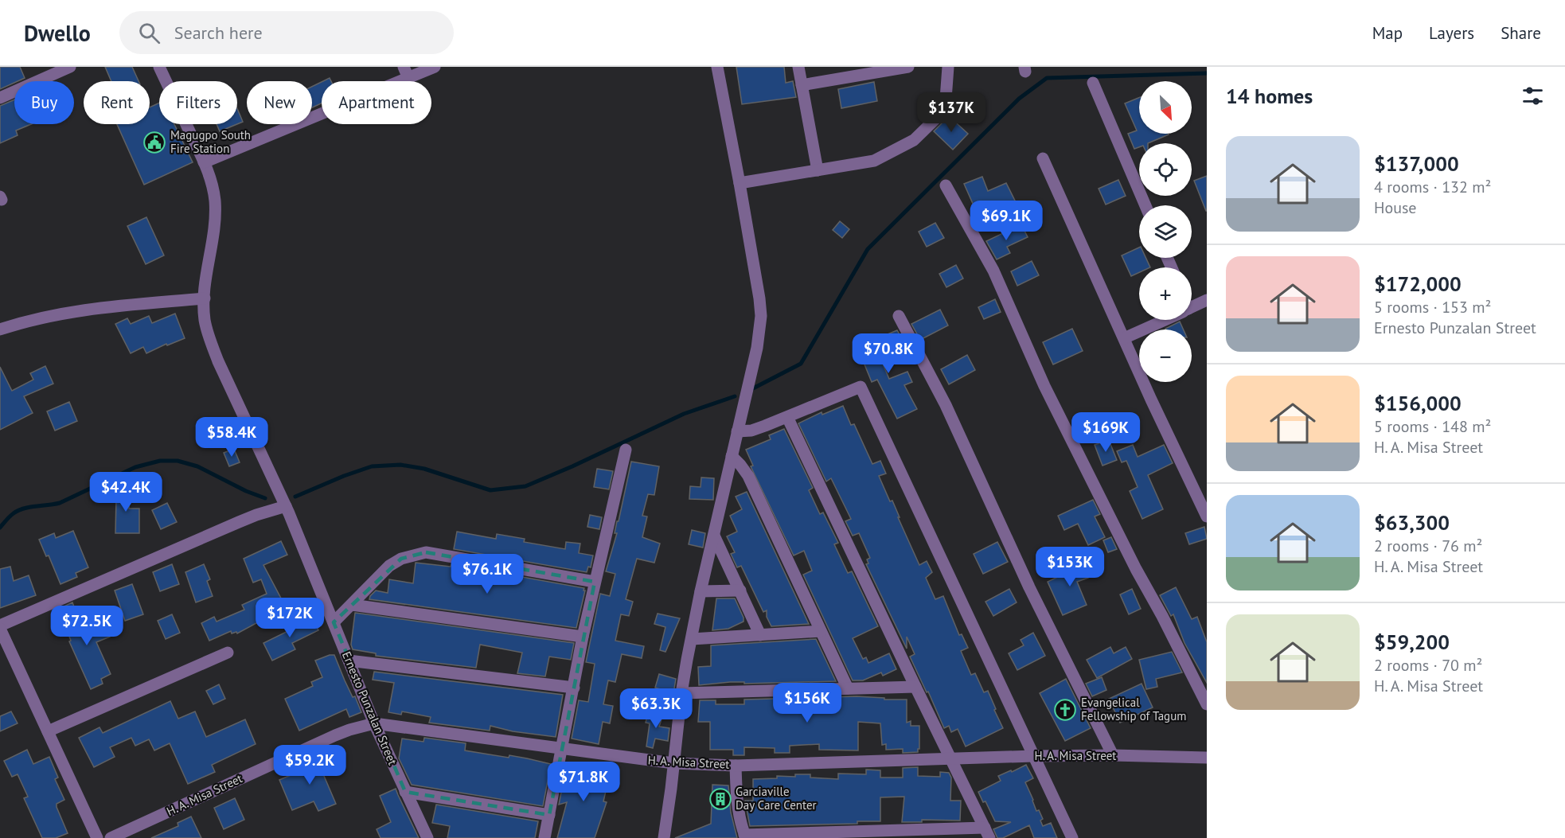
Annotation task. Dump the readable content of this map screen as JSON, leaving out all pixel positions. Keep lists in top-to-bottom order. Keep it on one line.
{"streets":{"street":["Ernesto Punzalan Street","H. A. Misa Street"]},"crossings":[["Ernesto Punzalan Street","H. A. Misa Street"]],"places":{"public building":["Magugpo South Fire Station"],"church":["Evangelical Fellowship of Tagum"],"building":["Garciaville Day Care Center"]},"north":"bottom right","page":{"header":"Dwello","search":"Search here","nav":["Map","Layers","Share"],"heading":"14 homes","map_buttons":["+","−"],"chip":["Buy","Rent","Filters","New","Apartment"],"price":["$137K","$69.1K","$70.8K","$169K","$58.4K","$42.4K","$153K","$76.1K","$172K","$72.5K","$156K","$63.3K","$59.2K","$71.8K"],"list":[{"name":"$137,000","note":"4 rooms · 132 m² · House"},{"name":"$172,000","note":"5 rooms · 153 m² · Ernesto Punzalan Street"},{"name":"$156,000","note":"5 rooms · 148 m² · H. A. Misa Street"},{"name":"$63,300","note":"2 rooms · 76 m² · H. A. Misa Street"},{"name":"$59,200","note":"2 rooms · 70 m² · H. A. Misa Street"}]}}
